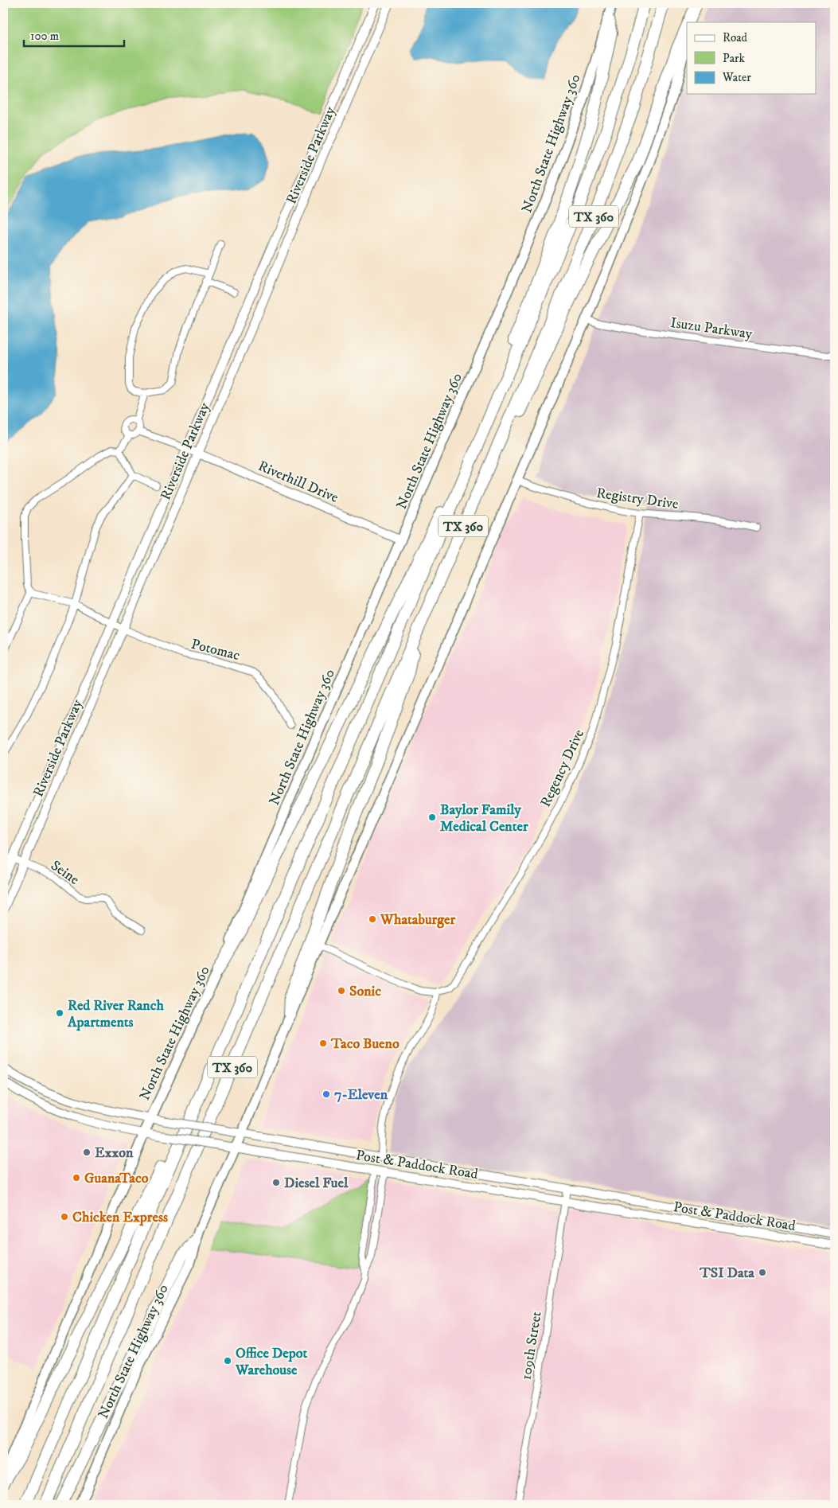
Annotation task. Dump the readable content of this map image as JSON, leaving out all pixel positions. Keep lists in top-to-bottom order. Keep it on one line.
{"streets":{"highway":["TX 360"],"main road":["North State Highway 360"],"street":["Riverside Parkway","Isuzu Parkway","Riverhill Drive","Registry Drive","Potomac","Regency Drive","Seine","Post & Paddock Road","109th Street"]},"crossings":[["North State Highway 360","Isuzu Parkway"],["North State Highway 360","Riverhill Drive"],["North State Highway 360","Registry Drive"],["North State Highway 360","Post & Paddock Road"],["Riverside Parkway","Riverhill Drive"],["Riverside Parkway","Potomac"],["Riverside Parkway","Seine"],["Registry Drive","Regency Drive"],["Post & Paddock Road","109th Street"]],"places":["Baylor Family Medical Center","Whataburger","Sonic","Red River Ranch Apartments","Taco Bueno","7-Eleven","Exxon","GuanaTaco","Diesel Fuel","Chicken Express","TSI Data","Office Depot Warehouse"],"legend":["Road","Park","Water"],"scale_bar":"100 m"}
